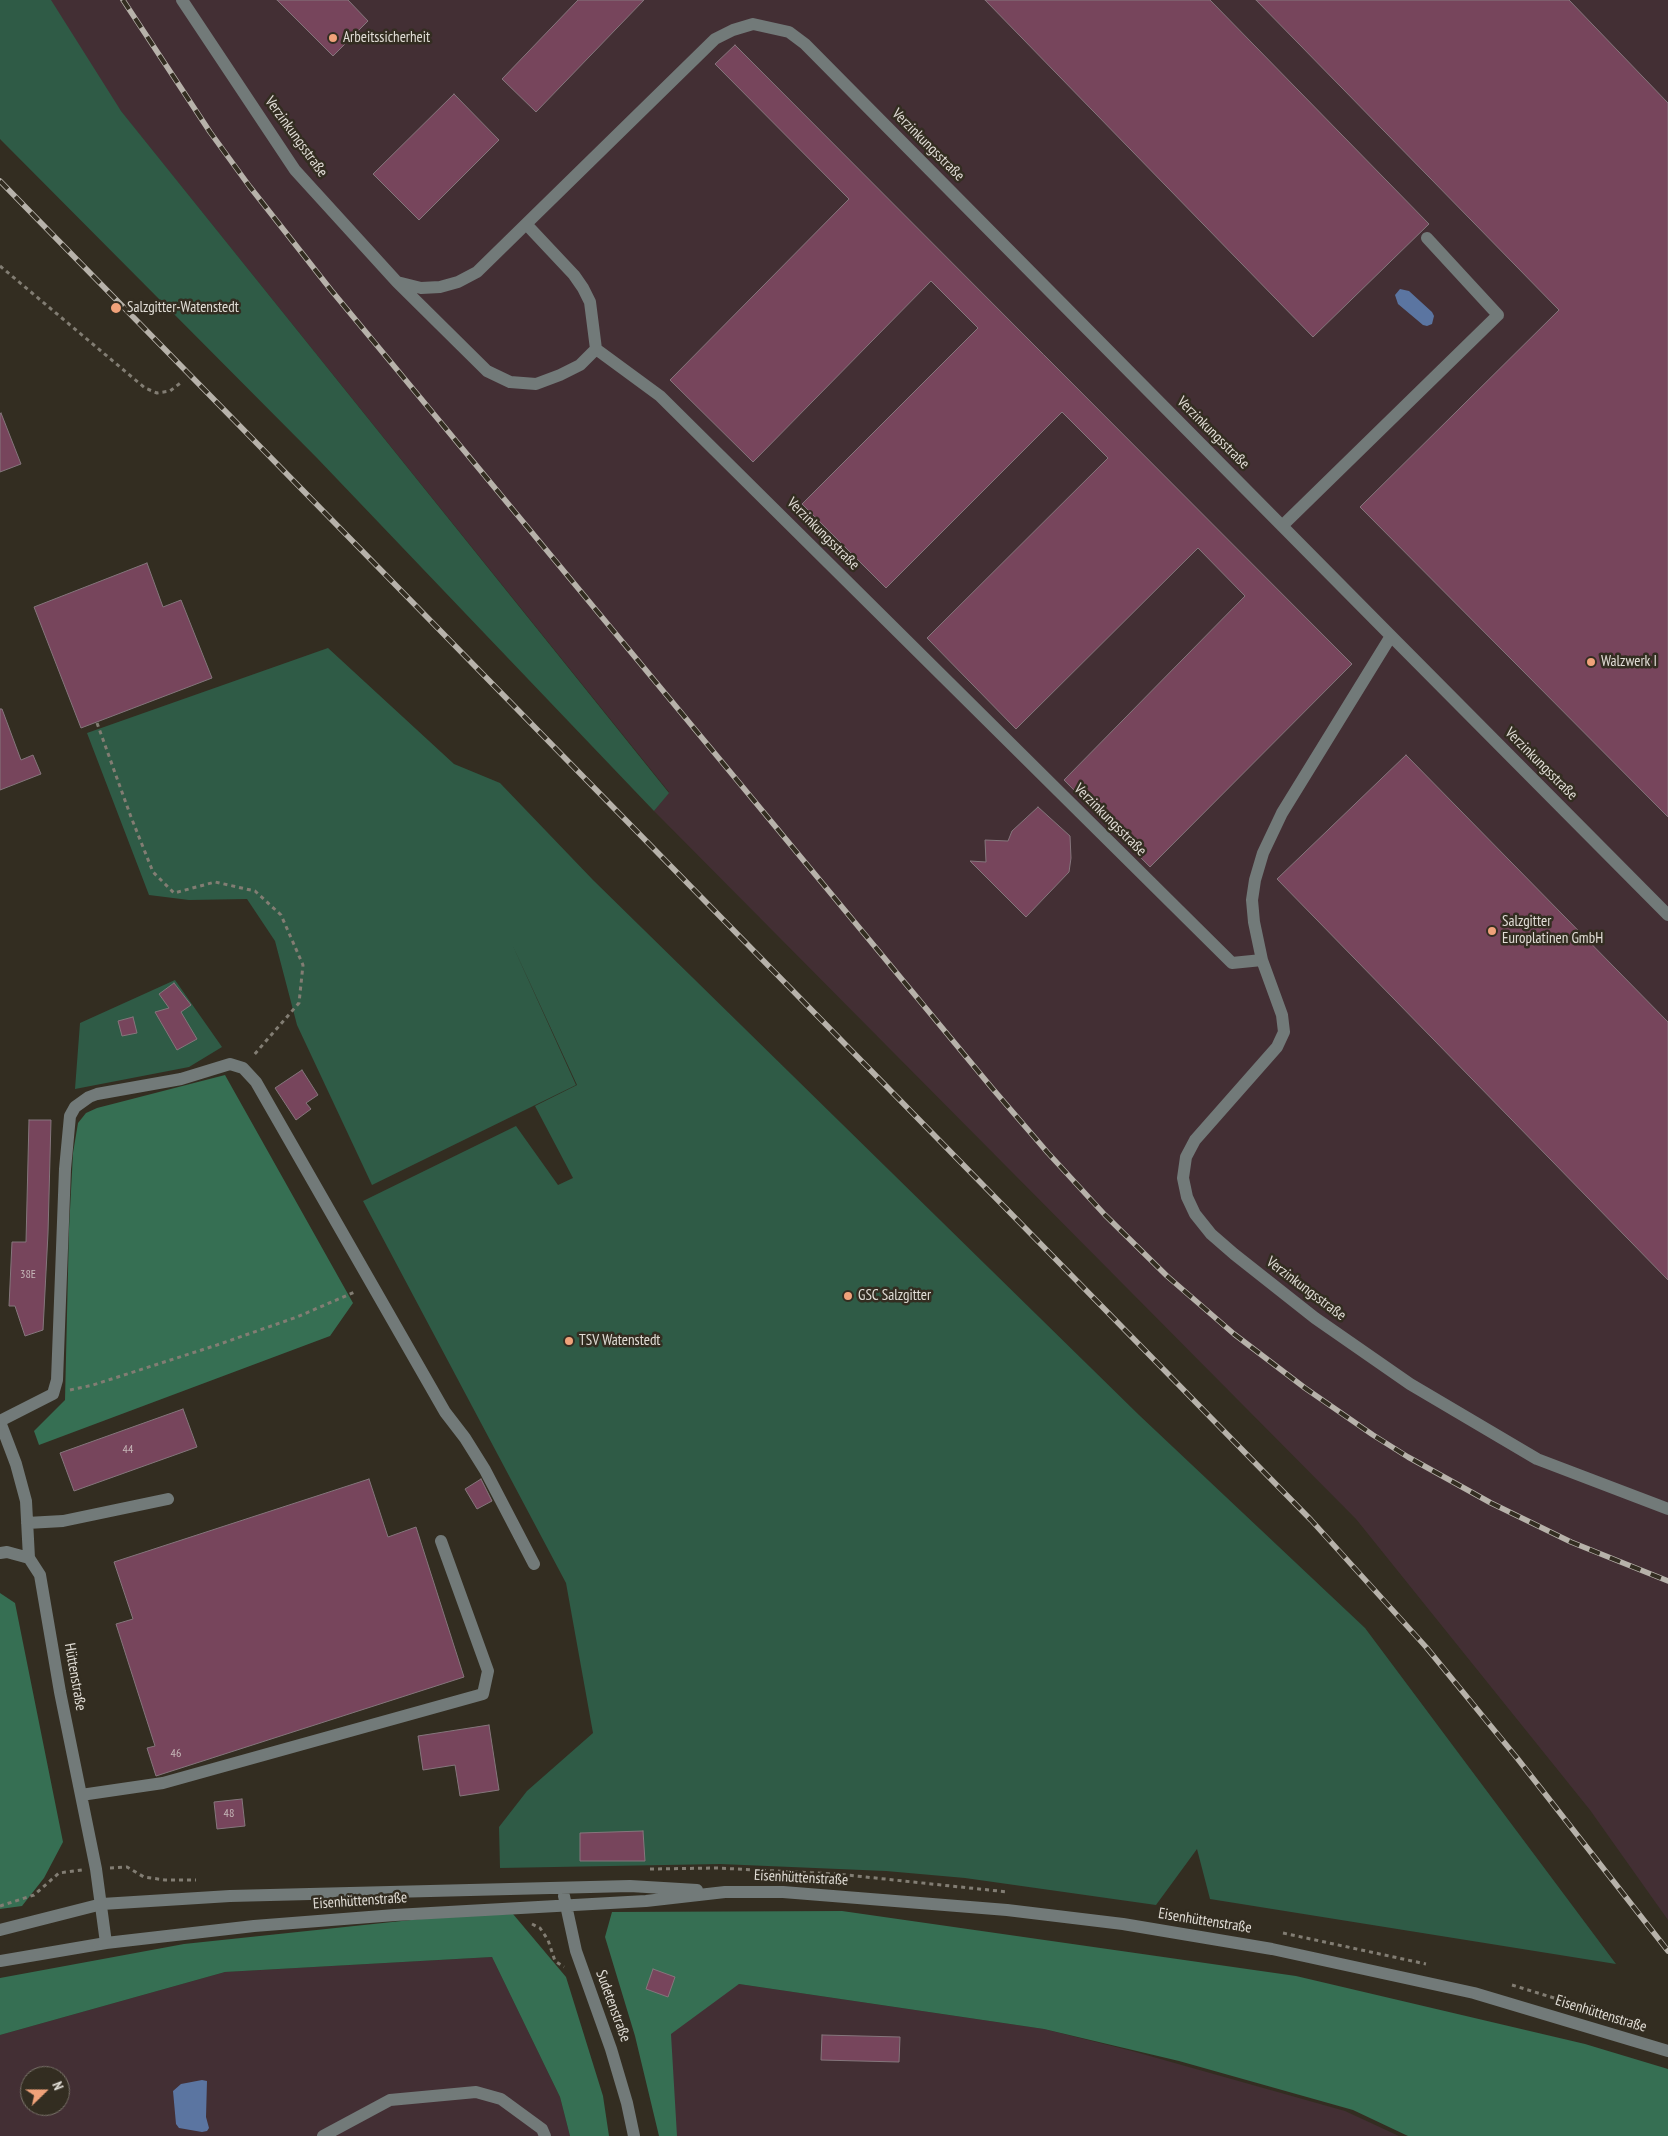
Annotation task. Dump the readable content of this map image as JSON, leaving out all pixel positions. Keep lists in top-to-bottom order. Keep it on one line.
{"streets":{"street":["Verzinkungsstraße","Hüttenstraße","Eisenhüttenstraße","Sudetenstraße"]},"crossings":[["Hüttenstraße","Eisenhüttenstraße"],["Eisenhüttenstraße","Sudetenstraße"]],"places":["Arbeitssicherheit","Salzgitter-Watenstedt","Walzwerk I","Salzgitter Europlatinen GmbH","GSC Salzgitter","TSV Watenstedt"],"house_numbers":["38E","44","46","48"],"north":"right"}
